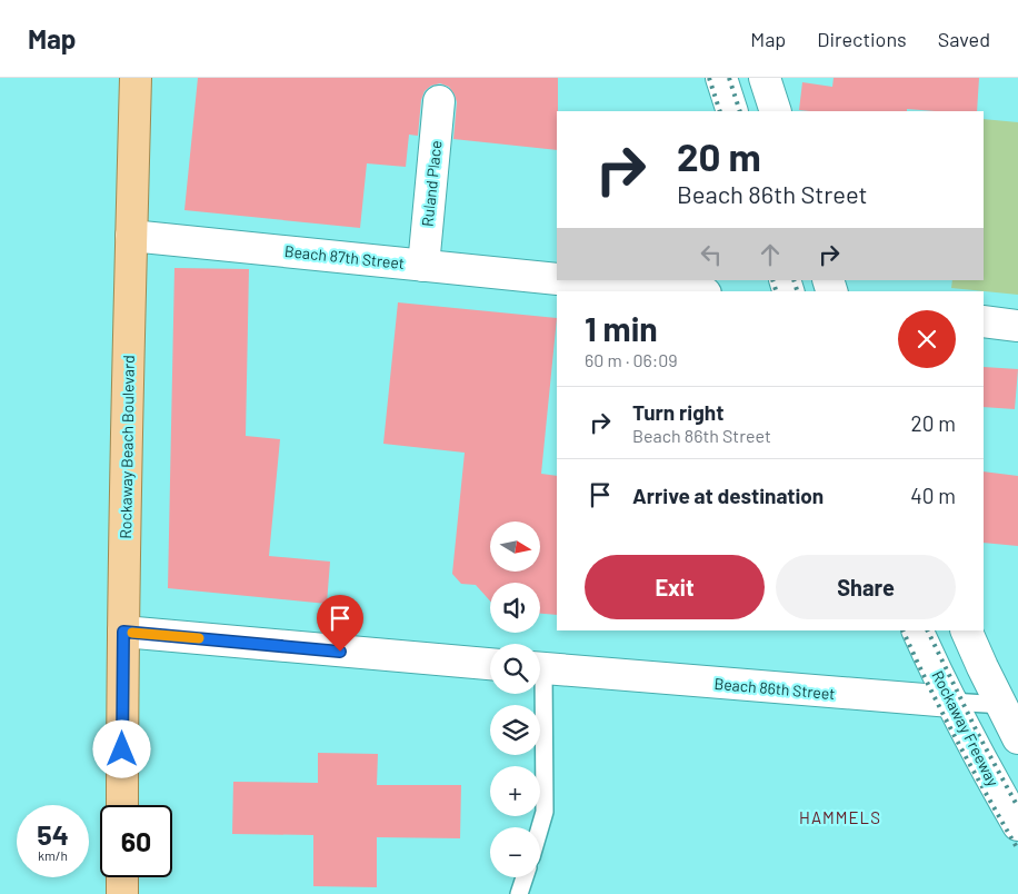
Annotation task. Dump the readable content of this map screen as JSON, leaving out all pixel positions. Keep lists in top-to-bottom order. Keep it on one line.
{"streets":{"main road":["Rockaway Beach Boulevard"],"street":["Ruland Place","Beach 87th Street","Beach 86th Street","Rockaway Freeway"]},"crossings":[["Ruland Place","Beach 87th Street"],["Beach 87th Street","Rockaway Beach Boulevard"],["Beach 86th Street","Rockaway Freeway"]],"districts":["HAMMELS"],"north":"right","page":{"header":"Map","nav":["Map","Directions","Saved"],"turn":["20 m","Beach 86th Street"],"heading":["1 min","60 m · 06:09"],"list":[{"name":"Turn right","note":"Beach 86th Street","value":"20 m"},{"name":"Arrive at destination","value":"40 m"}],"map_buttons":["+","−"],"buttons":["Exit","Share"],"speed":"54 km/h","limit":"60"}}
